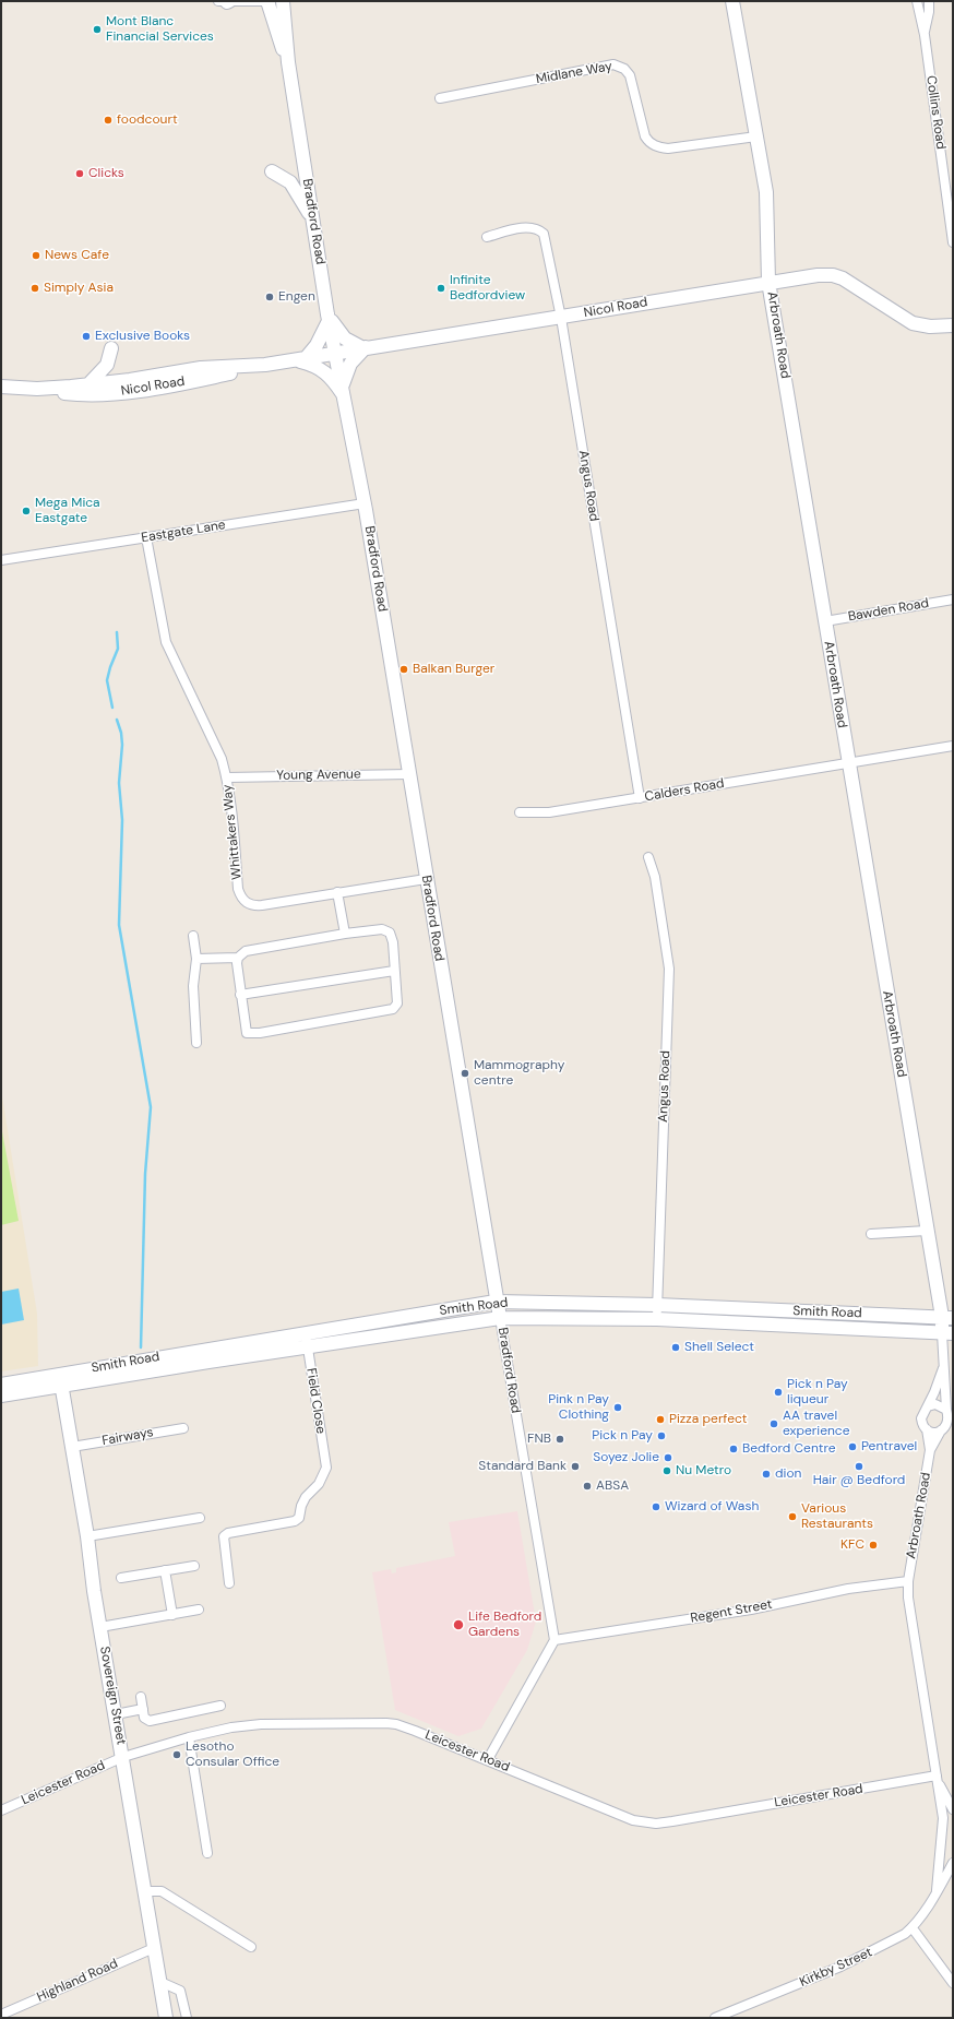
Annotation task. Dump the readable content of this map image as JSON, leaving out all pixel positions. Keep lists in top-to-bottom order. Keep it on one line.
{"streets":{"street":["Midlane Way","Collins Road","Bradford Road","Nicol Road","Arbroath Road","Angus Road","Eastgate Lane","Bawden Road","Young Avenue","Calders Road","Whittakers Way","Smith Road","Field Close","Fairways","Regent Street","Sovereign Street","Leicester Road","Kirkby Street","Highland Road"]},"crossings":[["Midlane Way","Arbroath Road"],["Bradford Road","Nicol Road"],["Bradford Road","Eastgate Lane"],["Bradford Road","Young Avenue"],["Bradford Road","Whittakers Way"],["Bradford Road","Smith Road"],["Bradford Road","Regent Street"],["Nicol Road","Arbroath Road"],["Nicol Road","Angus Road"],["Arbroath Road","Bawden Road"],["Arbroath Road","Calders Road"],["Arbroath Road","Smith Road"],["Arbroath Road","Regent Street"],["Arbroath Road","Kirkby Street"],["Angus Road","Calders Road"],["Angus Road","Smith Road"],["Eastgate Lane","Whittakers Way"],["Young Avenue","Whittakers Way"],["Smith Road","Field Close"],["Smith Road","Sovereign Street"],["Fairways","Sovereign Street"],["Regent Street","Kirkby Street"],["Sovereign Street","Leicester Road"],["Sovereign Street","Highland Road"],["Leicester Road","Kirkby Street"]],"places":["Mont Blanc Financial Services","foodcourt","Clicks","News Cafe","Simply Asia","Infinite Bedfordview","Engen","Exclusive Books","Mega Mica Eastgate","Balkan Burger","Mammography centre","Shell Select","Pick n Pay liqueur","Pink n Pay Clothing","Pizza perfect","AA travel experience","Pick n Pay","FNB","Pentravel","Bedford Centre","Soyez Jolie","Standard Bank","Hair @ Bedford","Nu Metro","dion","ABSA","Wizard of Wash","Various Restaurants","KFC","Life Bedford Gardens","Lesotho Consular Office"]}
